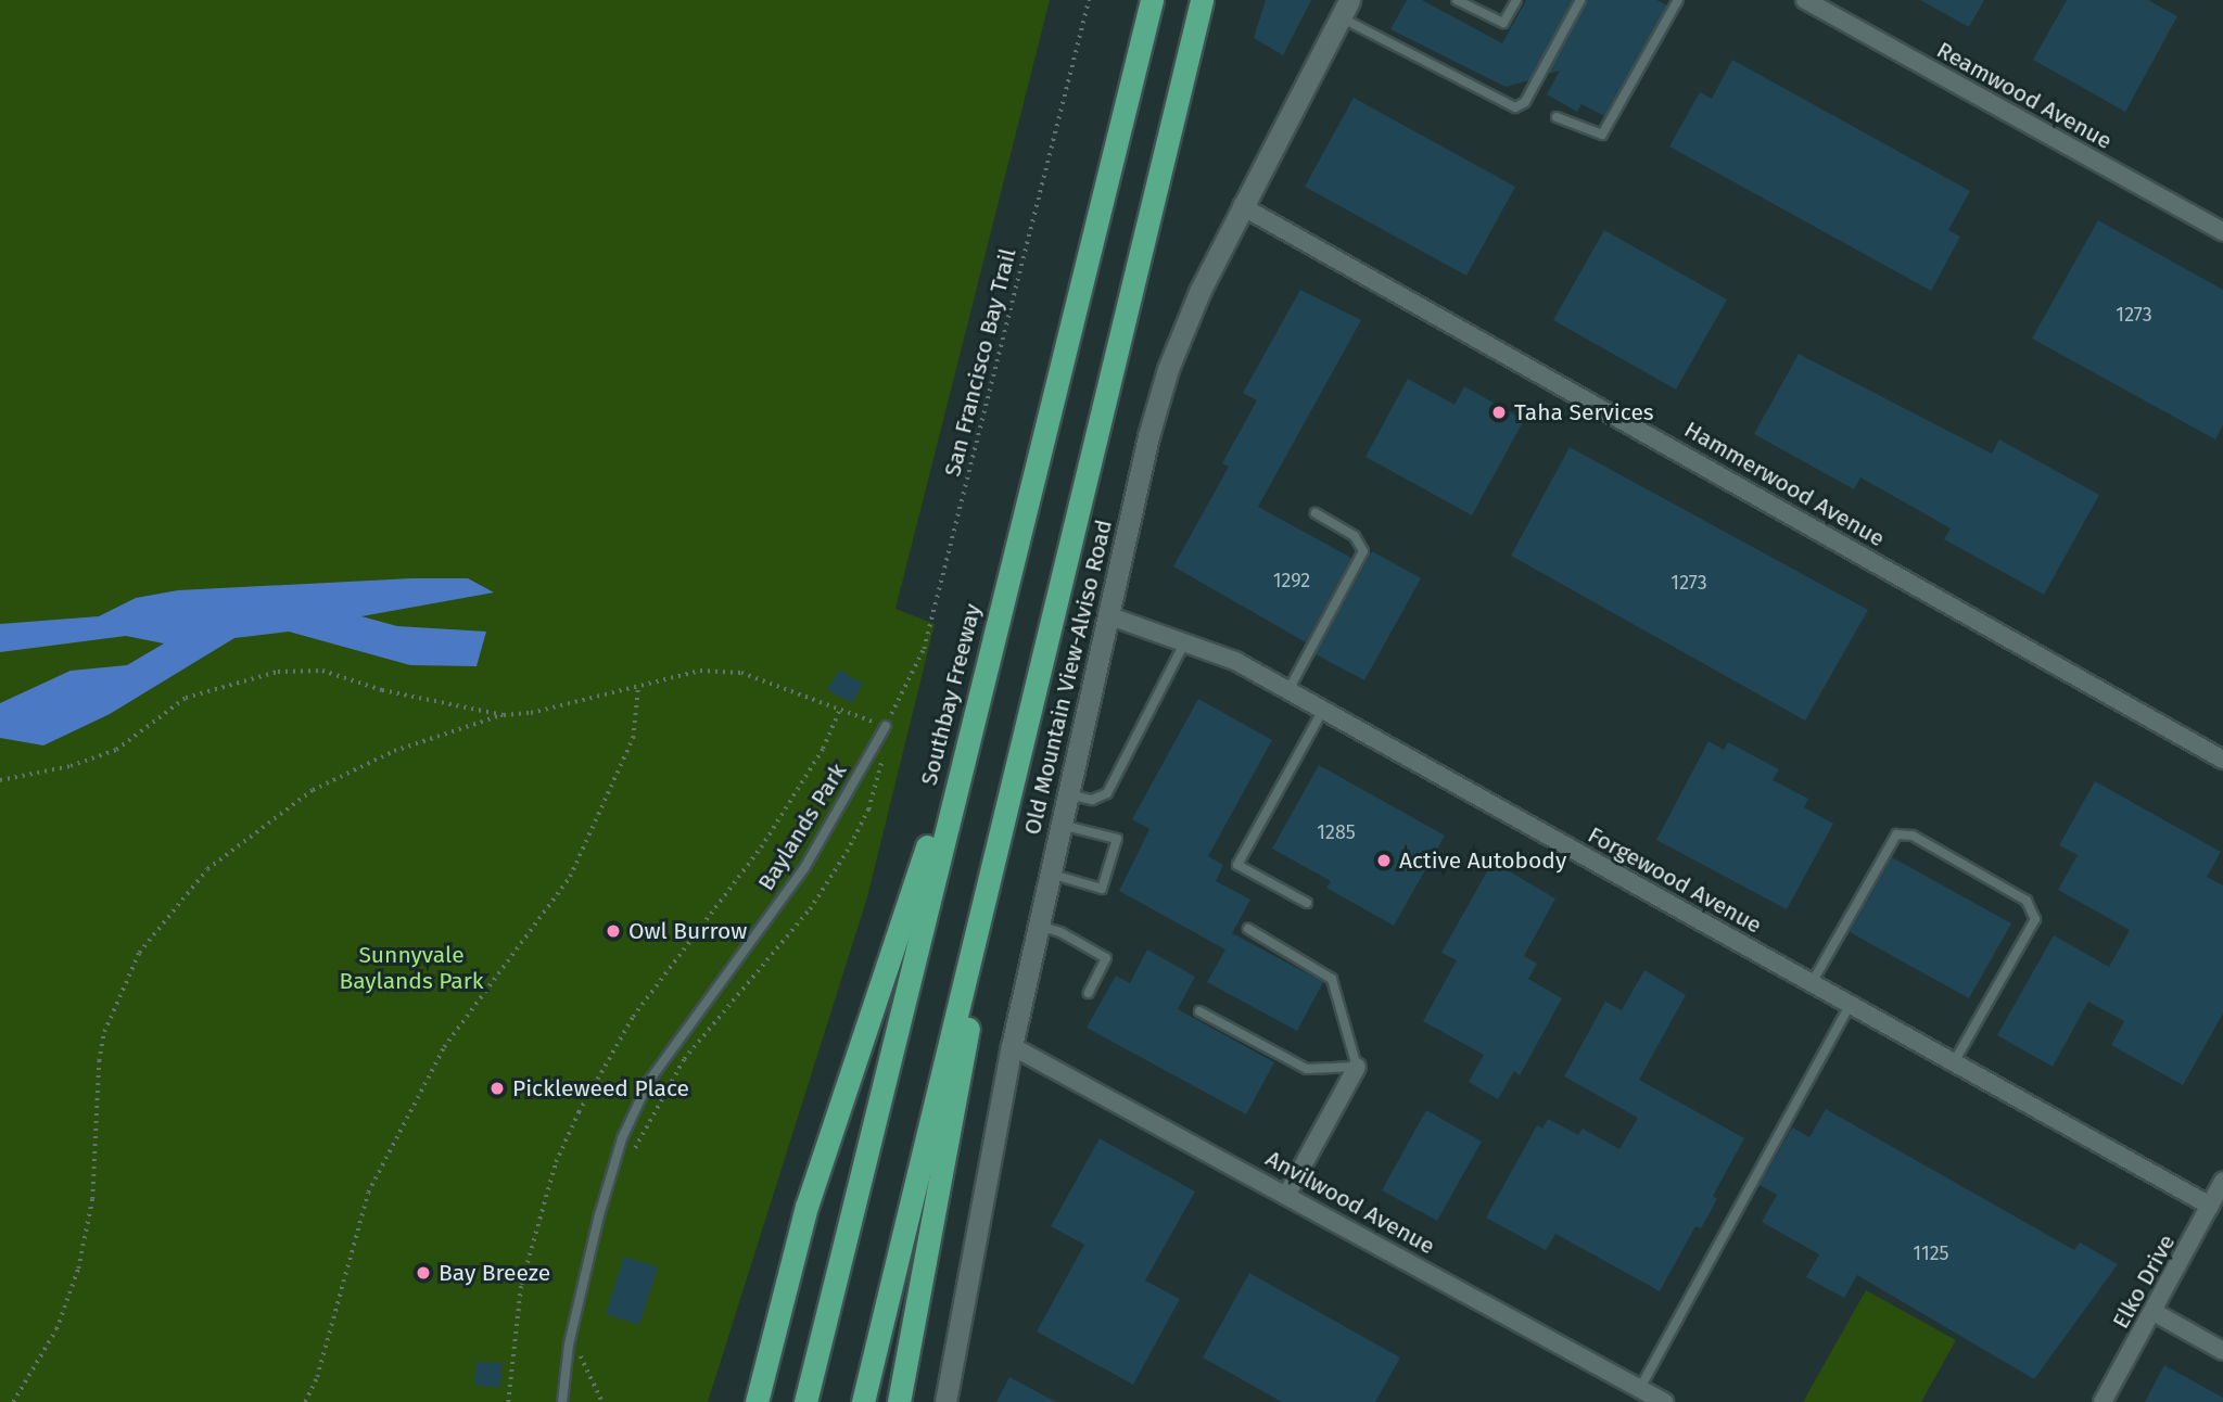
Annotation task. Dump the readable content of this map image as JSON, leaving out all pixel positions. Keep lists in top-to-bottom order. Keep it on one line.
{"streets":{"highway":["Southbay Freeway"],"street":["Reamwood Avenue","Hammerwood Avenue","Old Mountain View-Alviso Road","Forgewood Avenue","Anvilwood Avenue","Elko Drive"],"lane":["Baylands Park"],"path":["San Francisco Bay Trail"]},"crossings":[["San Francisco Bay Trail","Baylands Park"],["Hammerwood Avenue","Old Mountain View-Alviso Road"],["Old Mountain View-Alviso Road","Forgewood Avenue"],["Old Mountain View-Alviso Road","Anvilwood Avenue"],["Forgewood Avenue","Elko Drive"]],"parks":["Sunnyvale Baylands Park"],"places":["Taha Services","Active Autobody","Owl Burrow","Pickleweed Place","Bay Breeze"],"house_numbers":["1273","1292","1273","1285","1125"]}
